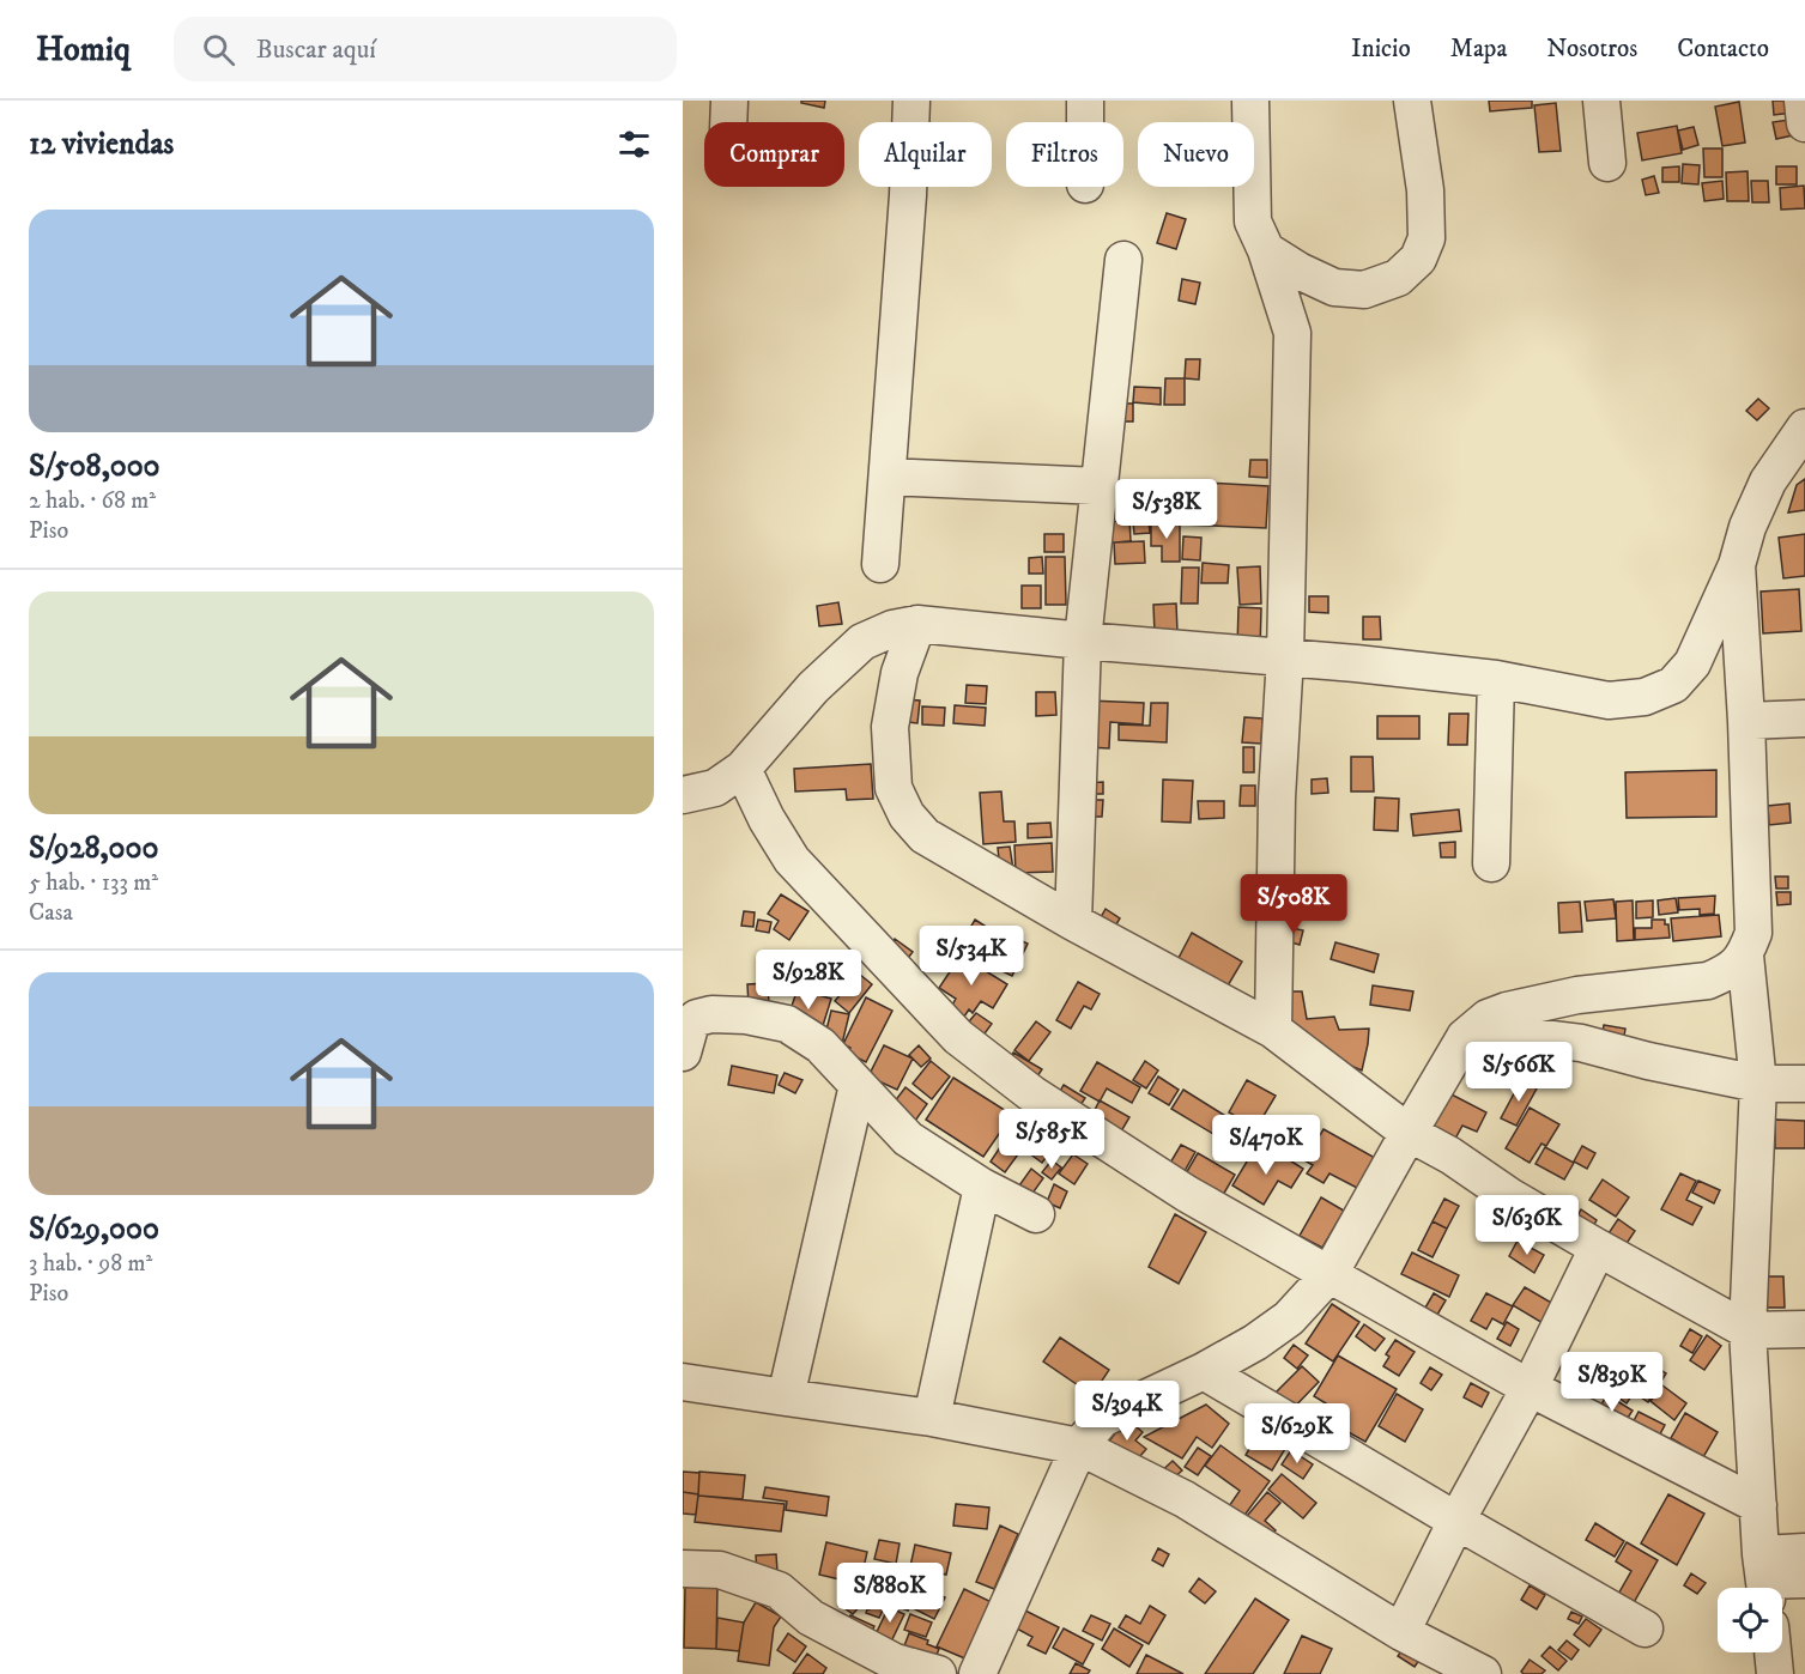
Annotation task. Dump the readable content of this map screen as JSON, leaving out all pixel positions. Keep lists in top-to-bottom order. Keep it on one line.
{"page":{"header":"Homiq","search":"Buscar aquí","nav":["Inicio","Mapa","Nosotros","Contacto"],"heading":"12 viviendas","chip":["Comprar","Alquilar","Filtros","Nuevo"],"list":[{"name":"S/508,000","note":"2 hab. · 68 m² · Piso"},{"name":"S/928,000","note":"5 hab. · 133 m² · Casa"},{"name":"S/629,000","note":"3 hab. · 98 m² · Piso"}],"price":["S/538K","S/508K","S/534K","S/928K","S/566K","S/585K","S/470K","S/636K","S/839K","S/394K","S/629K","S/880K"]}}
